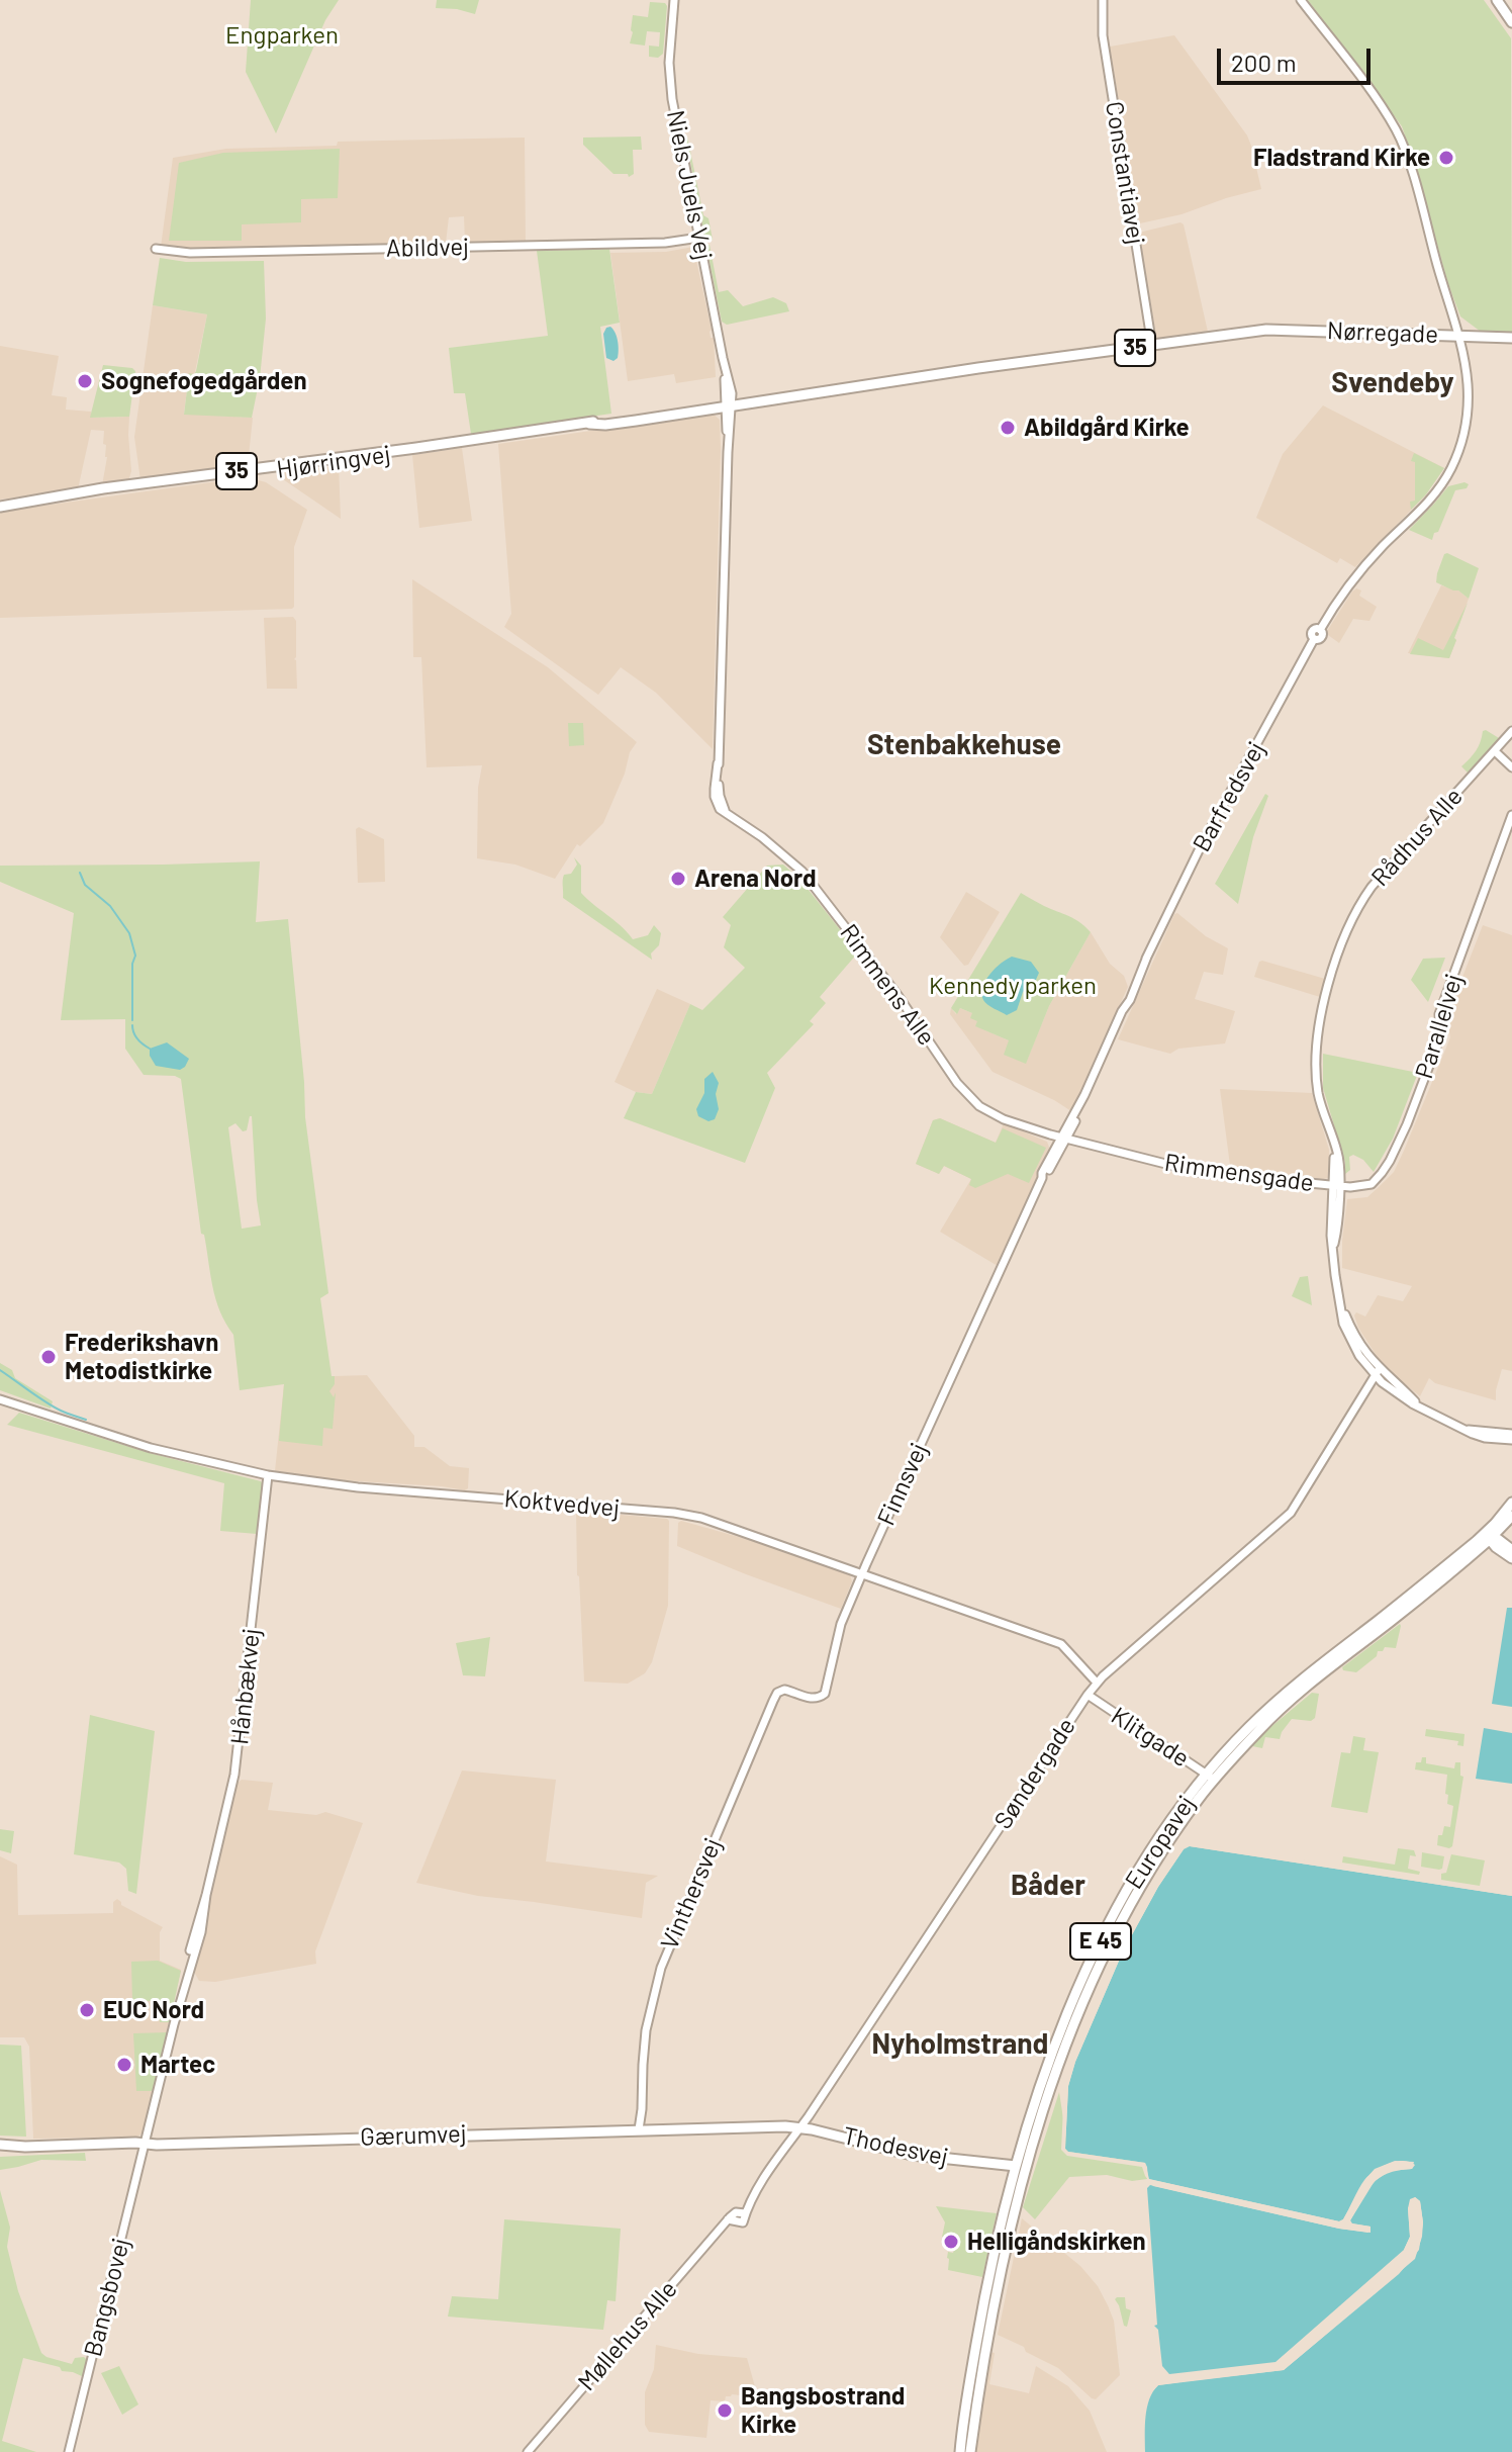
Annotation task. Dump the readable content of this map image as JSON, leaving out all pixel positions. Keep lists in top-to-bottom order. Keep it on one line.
{"streets":{"main road":["Nørregade","35","Hjørringvej","Europavej","E 45","Gærumvej","Thodesvej"],"street":["Constantiavej","Niels Juels Vej","Abildvej","Barfredsvej","Rådhus Alle","Rimmens Alle","Parallelvej","Rimmensgade","Finnsvej","Koktvedvej","Hånbækvej","Klitgade","Søndergade","Vinthersvej","Bangsbovej","Møllehus Alle"]},"crossings":[["Constantiavej","Hjørringvej"],["Niels Juels Vej","Abildvej"],["Niels Juels Vej","Hjørringvej"],["Niels Juels Vej","Rimmens Alle"],["Nørregade","Hjørringvej"],["Nørregade","Barfredsvej"],["Barfredsvej","Rimmens Alle"],["Barfredsvej","Rimmensgade"],["Barfredsvej","Finnsvej"],["Rådhus Alle","Rimmensgade"],["Rådhus Alle","Søndergade"],["Rimmens Alle","Rimmensgade"],["Parallelvej","Rimmensgade"],["Finnsvej","Koktvedvej"],["Finnsvej","Vinthersvej"],["Koktvedvej","Hånbækvej"],["Koktvedvej","Søndergade"],["Hånbækvej","Gærumvej"],["Hånbækvej","Bangsbovej"],["Klitgade","Søndergade"],["Klitgade","Europavej"],["Søndergade","Gærumvej"],["Søndergade","Thodesvej"],["Søndergade","Møllehus Alle"],["Europavej","Thodesvej"],["Vinthersvej","Gærumvej"],["Gærumvej","Thodesvej"],["Gærumvej","Bangsbovej"]],"districts":["Svendeby","Stenbakkehuse","Båder","Nyholmstrand"],"parks":["Engparken","Kennedy parken"],"places":["Fladstrand Kirke","Sognefogedgården","Abildgård Kirke","Arena Nord","Frederikshavn Metodistkirke","EUC Nord","Martec","Helligåndskirken","Bangsbostrand Kirke"],"scale_bar":"200 m"}
